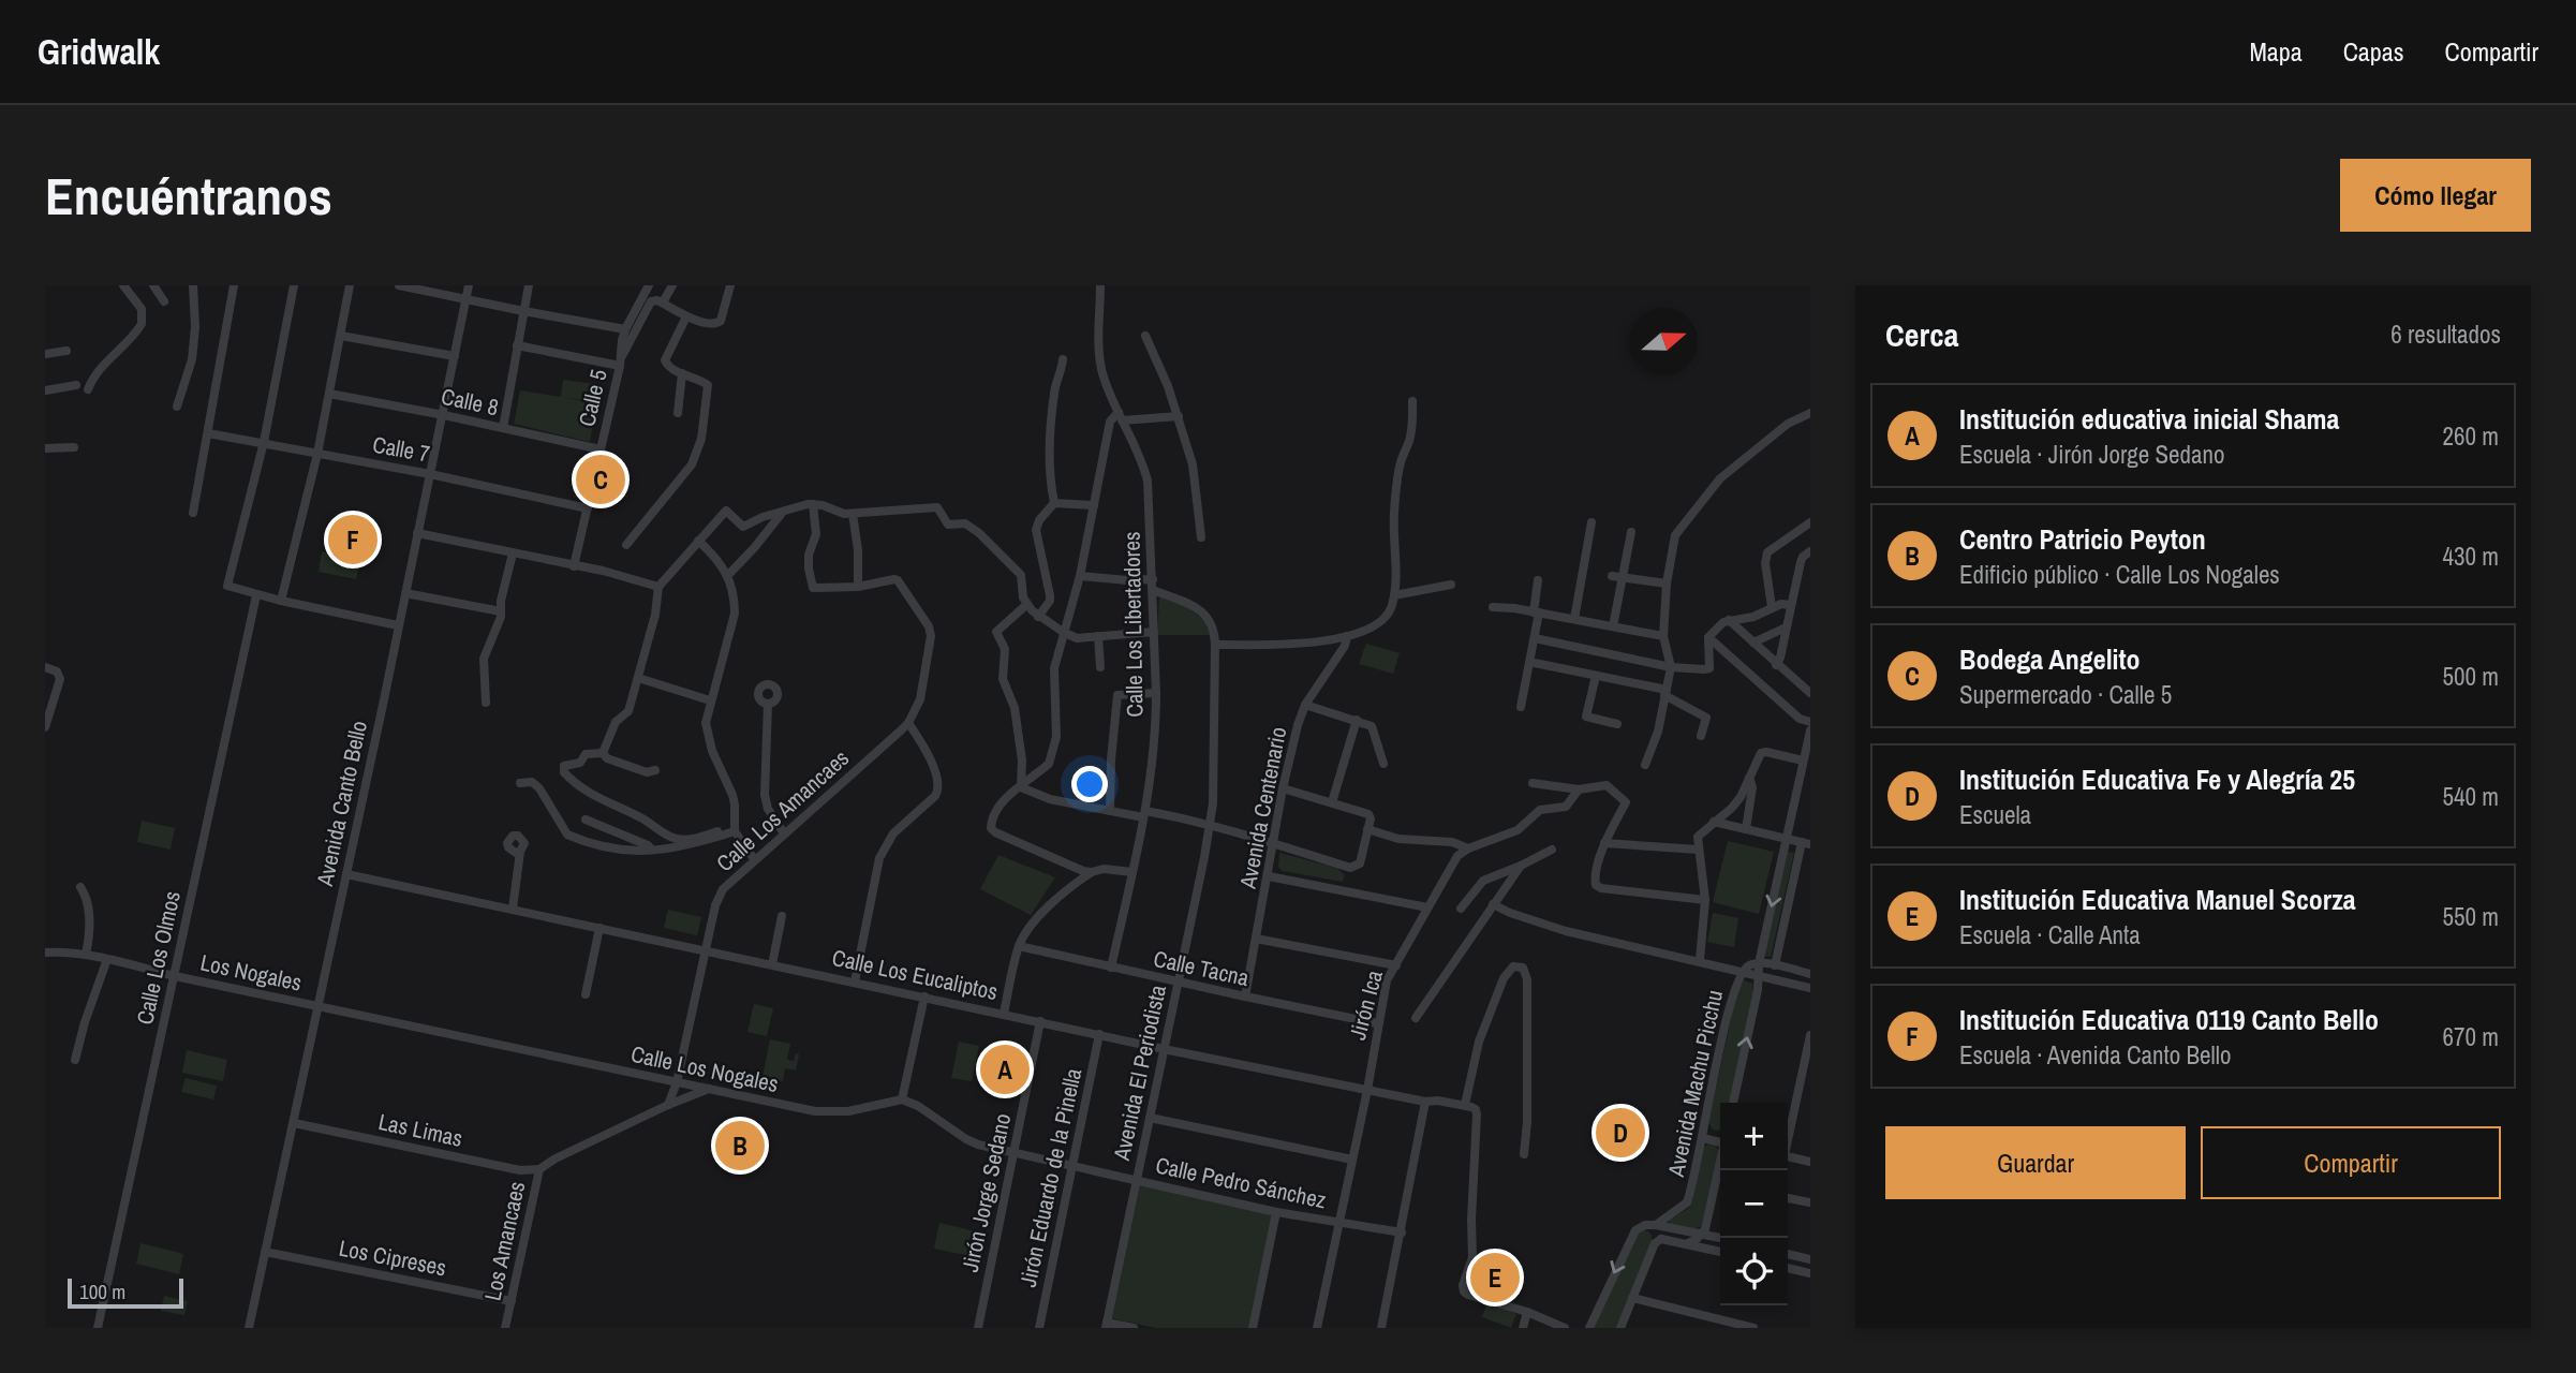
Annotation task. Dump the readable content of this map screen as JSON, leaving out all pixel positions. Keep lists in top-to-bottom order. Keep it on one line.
{"streets":{"street":["Calle 5","Calle 8","Calle 7","Calle Los Libertadores","Avenida Canto Bello","Avenida Centenario","Calle Los Amancaes","Calle Los Olmos","Calle Tacna","Los Nogales","Calle Los Eucaliptos","Jirón Ica","Calle Los Nogales","Avenida El Periodista","Avenida Machu Picchu","Las Limas","Jirón Eduardo de la Pinella","Calle Pedro Sánchez","Jirón Jorge Sedano","Los Amancaes","Los Cipreses"]},"crossings":[["Calle 5","Calle 8"],["Calle 5","Calle 7"],["Calle 8","Avenida Canto Bello"],["Calle 7","Avenida Canto Bello"],["Calle Los Libertadores","Calle Tacna"],["Avenida Canto Bello","Los Nogales"],["Avenida Canto Bello","Calle Los Eucaliptos"],["Avenida Canto Bello","Calle Los Nogales"],["Avenida Canto Bello","Las Limas"],["Avenida Canto Bello","Los Cipreses"],["Avenida Centenario","Calle Tacna"],["Calle Los Amancaes","Calle Los Eucaliptos"],["Calle Los Amancaes","Calle Los Nogales"],["Calle Los Amancaes","Los Amancaes"],["Calle Los Olmos","Los Nogales"],["Calle Tacna","Jirón Ica"],["Calle Tacna","Avenida El Periodista"],["Los Nogales","Calle Los Nogales"],["Calle Los Eucaliptos","Jirón Ica"],["Calle Los Eucaliptos","Avenida El Periodista"],["Calle Los Eucaliptos","Jirón Eduardo de la Pinella"],["Calle Los Eucaliptos","Jirón Jorge Sedano"],["Jirón Ica","Calle Pedro Sánchez"],["Calle Los Nogales","Los Amancaes"],["Avenida El Periodista","Calle Pedro Sánchez"],["Las Limas","Los Amancaes"],["Jirón Eduardo de la Pinella","Calle Pedro Sánchez"],["Los Amancaes","Los Cipreses"]],"scale_bar":"100 m","north":"right","page":{"header":"Gridwalk","nav":["Mapa","Capas","Compartir"],"buttons":["Cómo llegar",["Guardar","Compartir"]],"title":"Encuéntranos","heading":["Cerca","6 resultados"],"list":[{"mark":"A","name":"Institución educativa inicial Shama","note":"Escuela · Jirón Jorge Sedano","value":"260 m"},{"mark":"B","name":"Centro Patricio Peyton","note":"Edificio público · Calle Los Nogales","value":"430 m"},{"mark":"C","name":"Bodega Angelito","note":"Supermercado · Calle 5","value":"500 m"},{"mark":"D","name":"Institución Educativa Fe y Alegría 25","note":"Escuela","value":"540 m"},{"mark":"E","name":"Institución Educativa Manuel Scorza","note":"Escuela · Calle Anta","value":"550 m"},{"mark":"F","name":"Institución Educativa 0119 Canto Bello","note":"Escuela · Avenida Canto Bello","value":"670 m"}],"pins":["C","F","A","D","B","E"],"map_buttons":["+","−"],"scale":"100 m"}}
